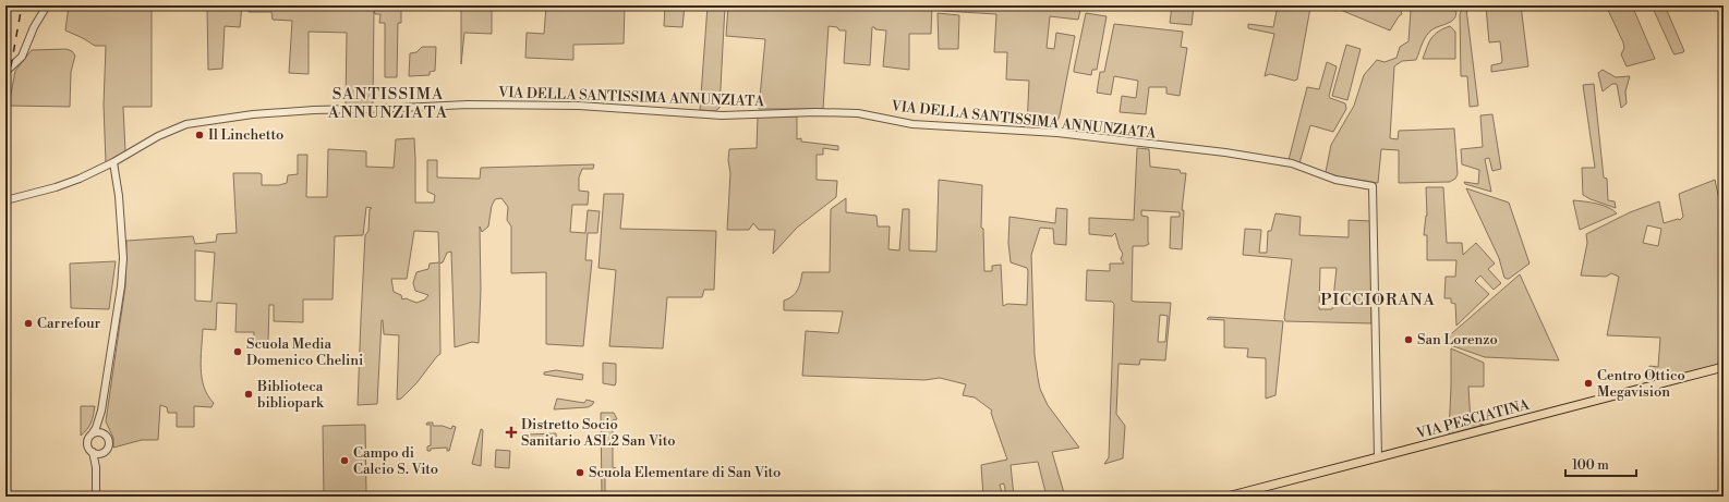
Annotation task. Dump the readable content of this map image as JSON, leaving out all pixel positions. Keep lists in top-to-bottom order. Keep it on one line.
{"streets":{"main road":["VIA PESCIATINA"],"street":["VIA DELLA SANTISSIMA ANNUNZIATA"]},"crossings":[["VIA DELLA SANTISSIMA ANNUNZIATA","VIA PESCIATINA"]],"districts":["SANTISSIMA ANNUNZIATA","PICCIORANA"],"places":{"other":["Il Linchetto","Carrefour","San Lorenzo","Scuola Media Domenico Chelini","Centro Ottico Megavision","Biblioteca bibliopark","Campo di Calcio S. Vito","Scuola Elementare di San Vito"],"health":["Distretto Socio Sanitario ASL2 San Vito"]},"scale_bar":"100 m"}
